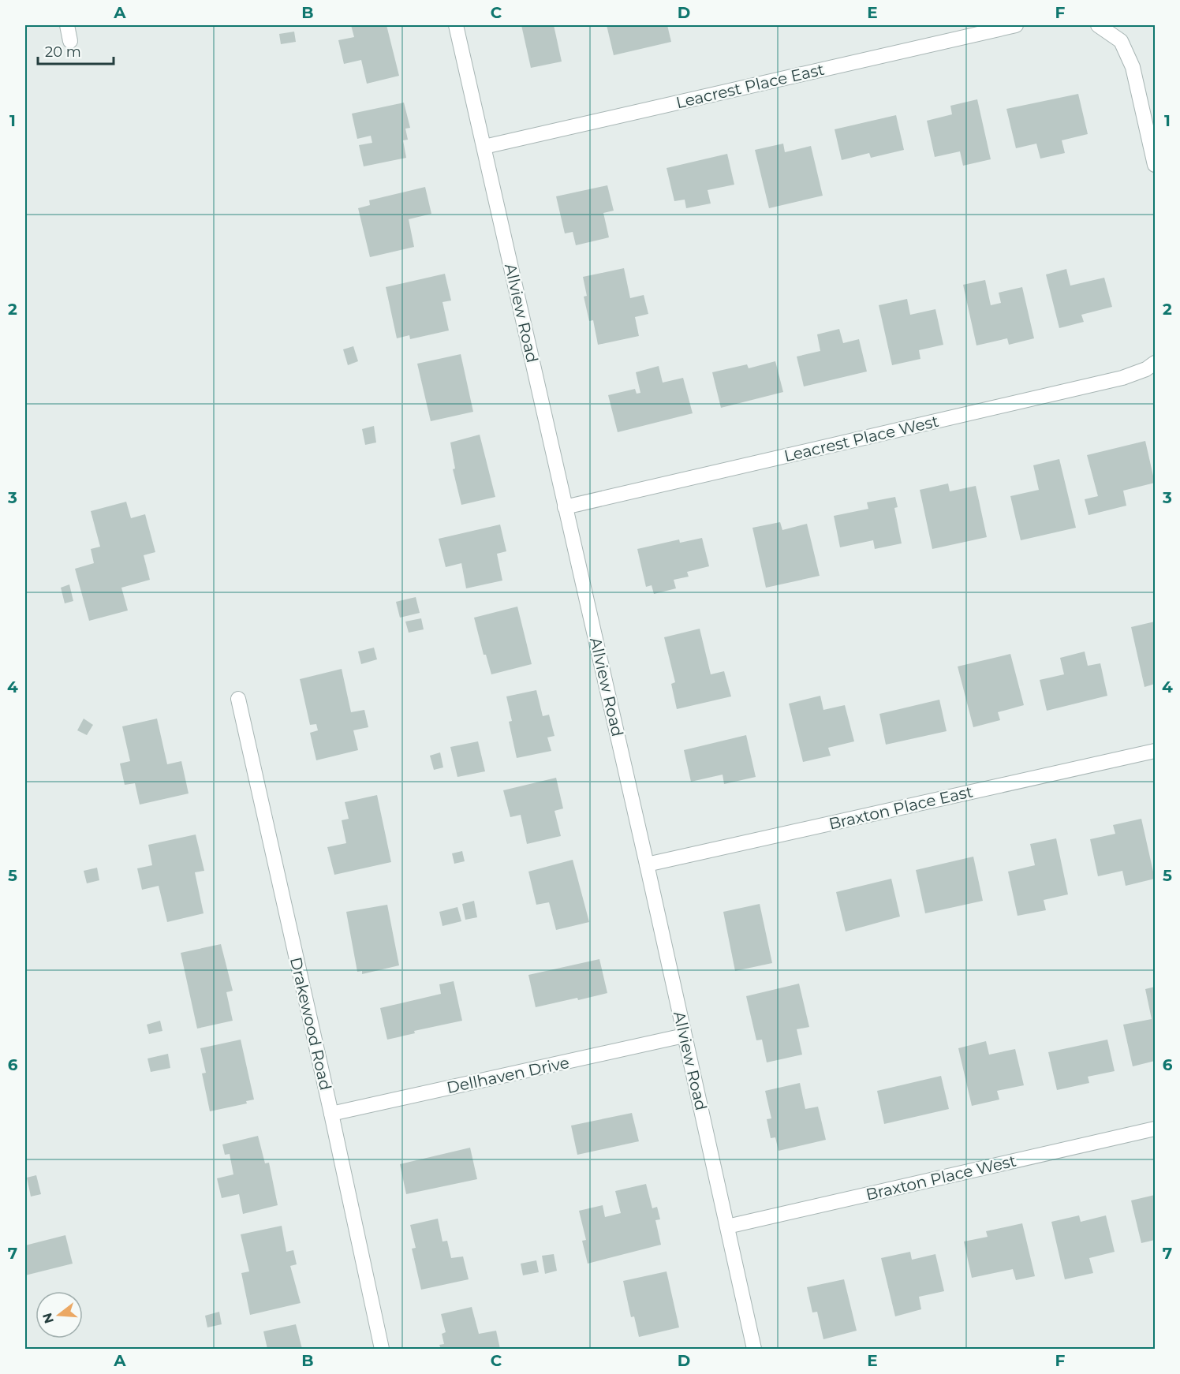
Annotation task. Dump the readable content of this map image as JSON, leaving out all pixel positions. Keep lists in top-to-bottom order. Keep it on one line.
{"streets":{"street":["Leacrest Place East","Allview Road","Leacrest Place West","Braxton Place East","Drakewood Road","Dellhaven Drive","Braxton Place West"]},"crossings":[["Leacrest Place East","Allview Road"],["Allview Road","Leacrest Place West"],["Allview Road","Braxton Place East"],["Allview Road","Dellhaven Drive"],["Allview Road","Braxton Place West"],["Drakewood Road","Dellhaven Drive"]],"scale_bar":"20 m","north":"left","grid":{"columns":["A","B","C","D","E","F"],"rows":["1","2","3","4","5","6","7"]}}
